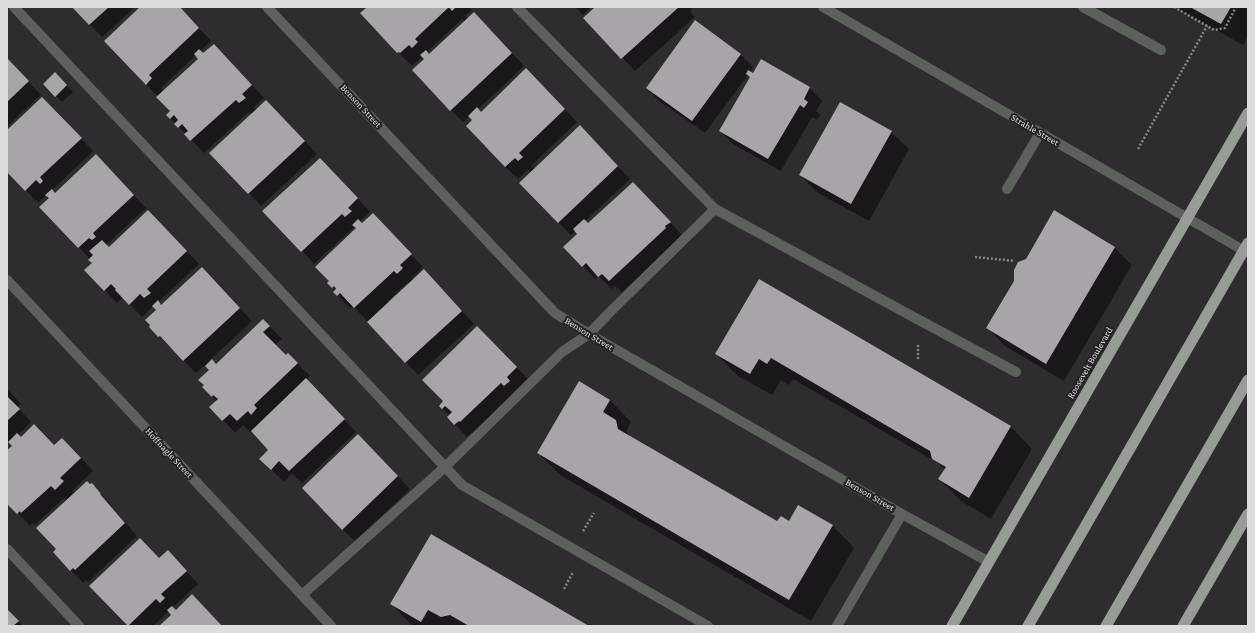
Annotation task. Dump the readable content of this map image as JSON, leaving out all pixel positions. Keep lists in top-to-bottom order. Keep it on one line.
{"streets":{"highway":["Roosevelt Boulevard"],"street":["Benson Street","Strahle Street","Hoffnagle Street"]},"crossings":[["Benson Street","Roosevelt Boulevard"],["Strahle Street","Roosevelt Boulevard"]]}
